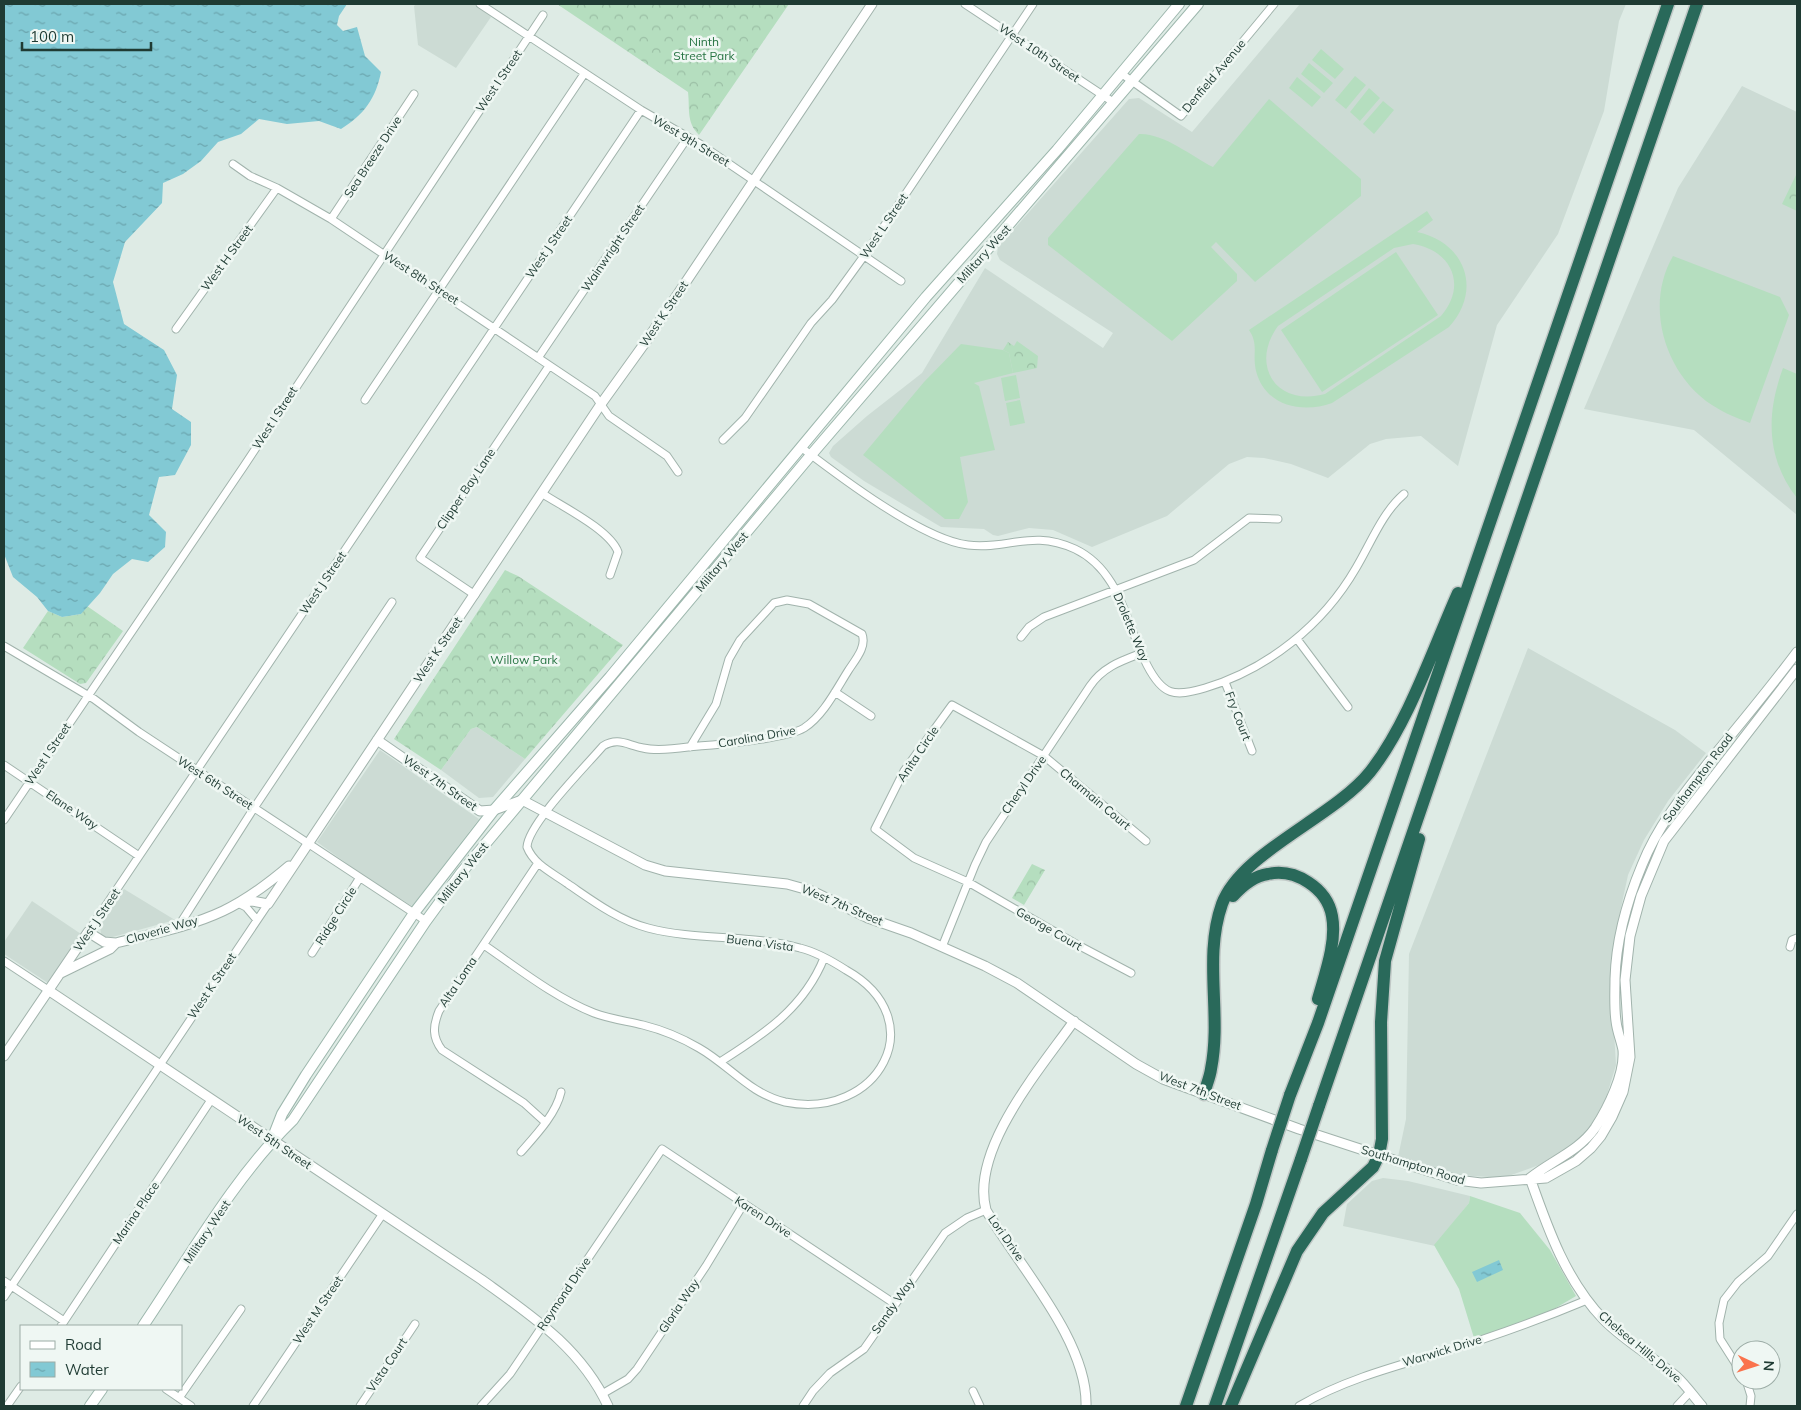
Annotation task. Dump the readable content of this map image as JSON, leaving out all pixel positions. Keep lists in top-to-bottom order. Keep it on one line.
{"streets":{"main road":["Military West"],"street":["West 10th Street","Denfield Avenue","West I Street","West 9th Street","Sea Breeze Drive","West L Street","West J Street","Wainwright Street","West H Street","West 8th Street","West K Street","Clipper Bay Lane","Drolette Way","Fry Court","Carolina Drive","Anita Circle","Southampton Road","West 6th Street","West 7th Street","Cheryl Drive","Charmain Court","Elane Way","Ridge Circle","George Court","Claverie Way","Buena Vista","Alta Loma","West 5th Street","Marina Place","Karen Drive","Lori Drive","Raymond Drive","Gloria Way","Sandy Way","West M Street","Chelsea Hills Drive","Warwick Drive","Vista Court"]},"crossings":[["West 10th Street","West L Street"],["West 10th Street","Military West"],["Denfield Avenue","Military West"],["West I Street","West 9th Street"],["West I Street","West 8th Street"],["West I Street","West 6th Street"],["West I Street","Elane Way"],["West 9th Street","West L Street"],["West 9th Street","West J Street"],["West 9th Street","Wainwright Street"],["West 9th Street","West K Street"],["Sea Breeze Drive","West 8th Street"],["West J Street","West 8th Street"],["West J Street","West 6th Street"],["West J Street","Elane Way"],["West J Street","Claverie Way"],["West J Street","West 5th Street"],["Wainwright Street","West 8th Street"],["Military West","Drolette Way"],["Military West","West 6th Street"],["Military West","West 7th Street"],["Military West","West 5th Street"],["West H Street","West 8th Street"],["West 8th Street","West K Street"],["West 8th Street","Clipper Bay Lane"],["West K Street","Clipper Bay Lane"],["West K Street","West 6th Street"],["West K Street","West 7th Street"],["West K Street","Claverie Way"],["West K Street","West 5th Street"],["Drolette Way","Fry Court"],["Drolette Way","Cheryl Drive"],["Carolina Drive","West 7th Street"],["Carolina Drive","Buena Vista"],["Anita Circle","Cheryl Drive"],["Anita Circle","Charmain Court"],["Anita Circle","George Court"],["Southampton Road","West 7th Street"],["Southampton Road","Chelsea Hills Drive"],["West 6th Street","Ridge Circle"],["West 7th Street","Cheryl Drive"],["West 7th Street","Buena Vista"],["West 7th Street","Lori Drive"],["Cheryl Drive","Charmain Court"],["Cheryl Drive","George Court"],["Buena Vista","Alta Loma"],["West 5th Street","Marina Place"],["West 5th Street","Raymond Drive"],["West 5th Street","Gloria Way"],["West 5th Street","West M Street"],["Karen Drive","Raymond Drive"],["Karen Drive","Gloria Way"],["Karen Drive","Sandy Way"],["Lori Drive","Sandy Way"],["Chelsea Hills Drive","Warwick Drive"]],"parks":["Ninth Street Park","Willow Park"],"legend":["Road","Water"],"scale_bar":"100 m","north":"right"}
